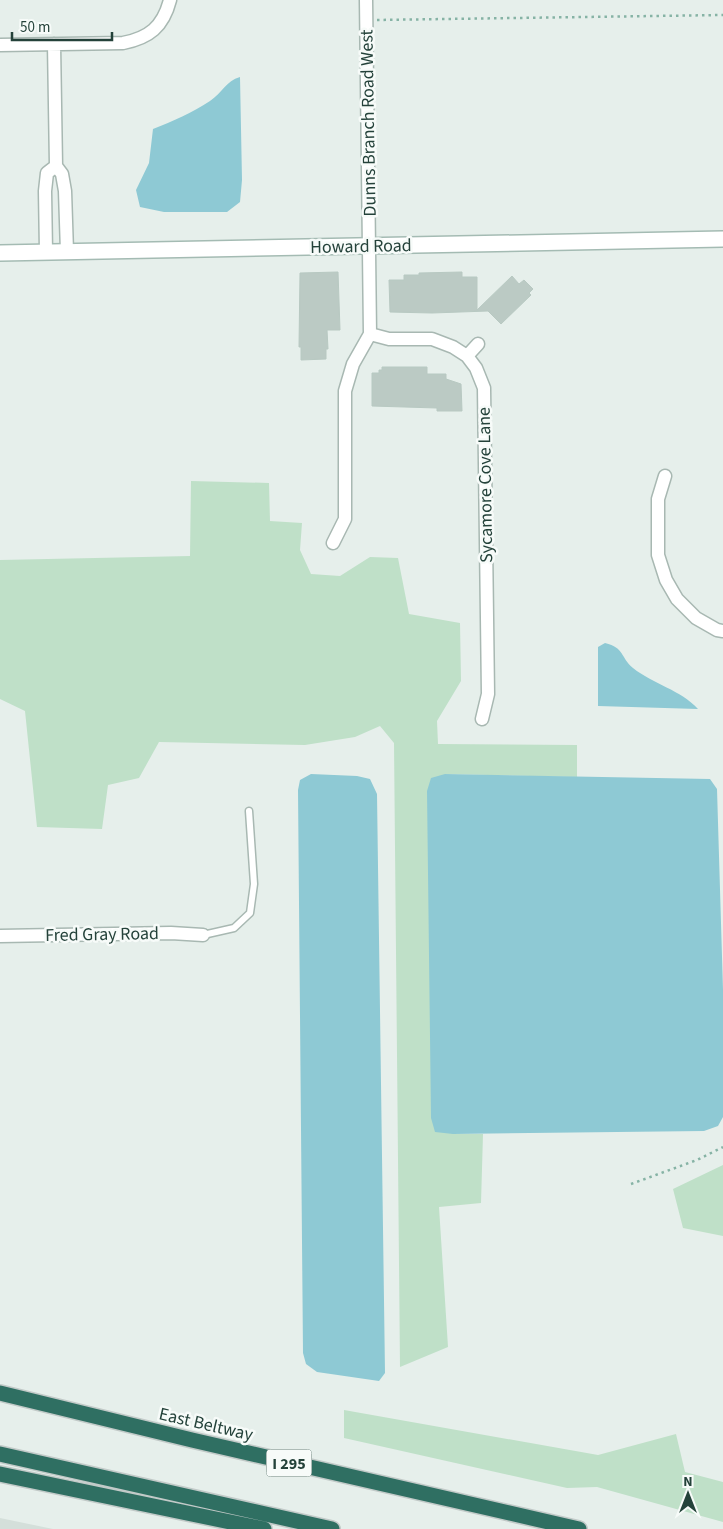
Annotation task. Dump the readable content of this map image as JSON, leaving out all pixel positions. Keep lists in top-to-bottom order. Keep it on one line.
{"streets":{"highway":["East Beltway","I 295"],"street":["Dunns Branch Road West","Howard Road","Sycamore Cove Lane","Fred Gray Road"]},"crossings":[["Dunns Branch Road West","Howard Road"]],"scale_bar":"50 m","north":"top"}
